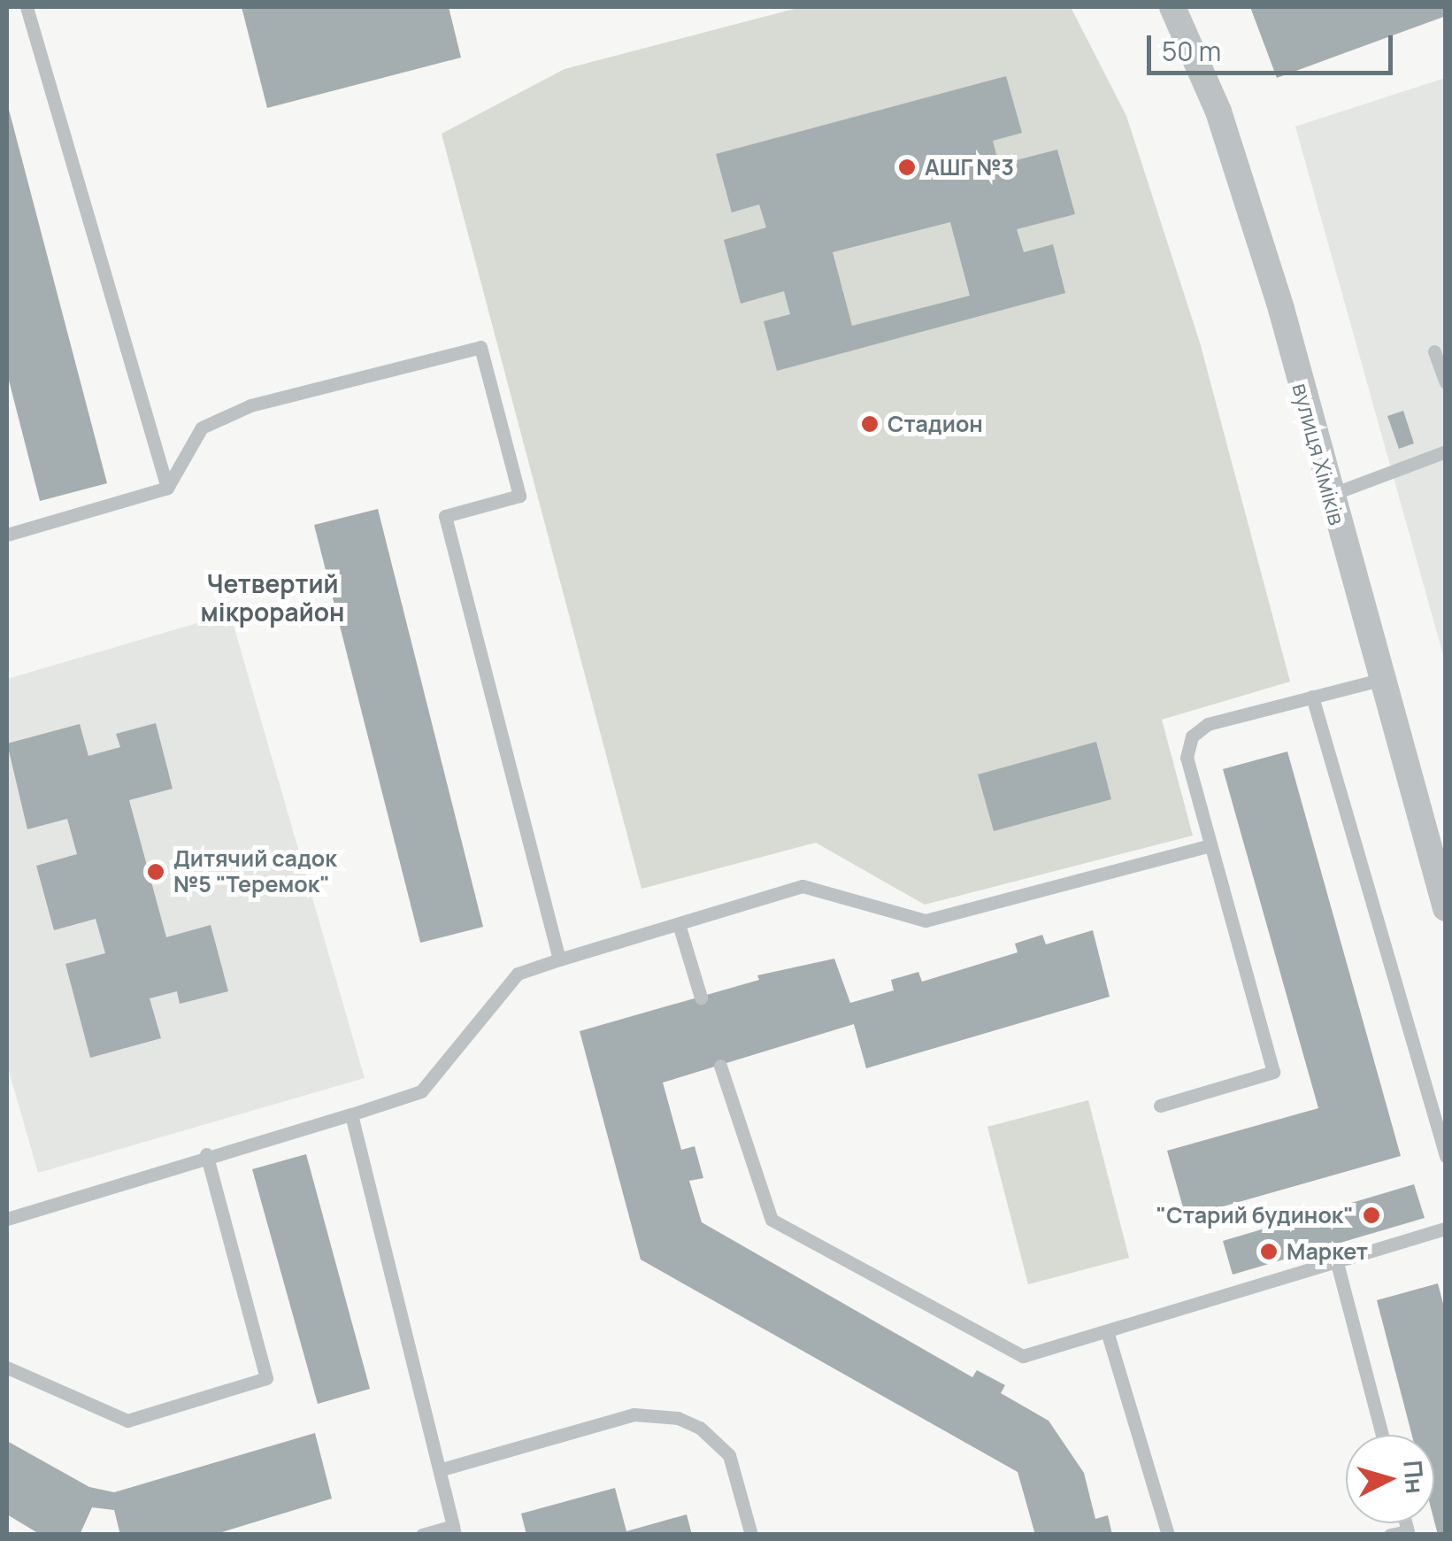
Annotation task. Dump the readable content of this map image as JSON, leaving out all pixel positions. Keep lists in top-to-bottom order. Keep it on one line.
{"streets":{"street":["вулиця Хіміків"]},"districts":["Четвертий мікрорайон"],"places":["АШГ №3","Стадион","Дитячий садок №5 \"Теремок\"","\"Старий будинок\"","Маркет"],"scale_bar":"50 m","north":"right"}
